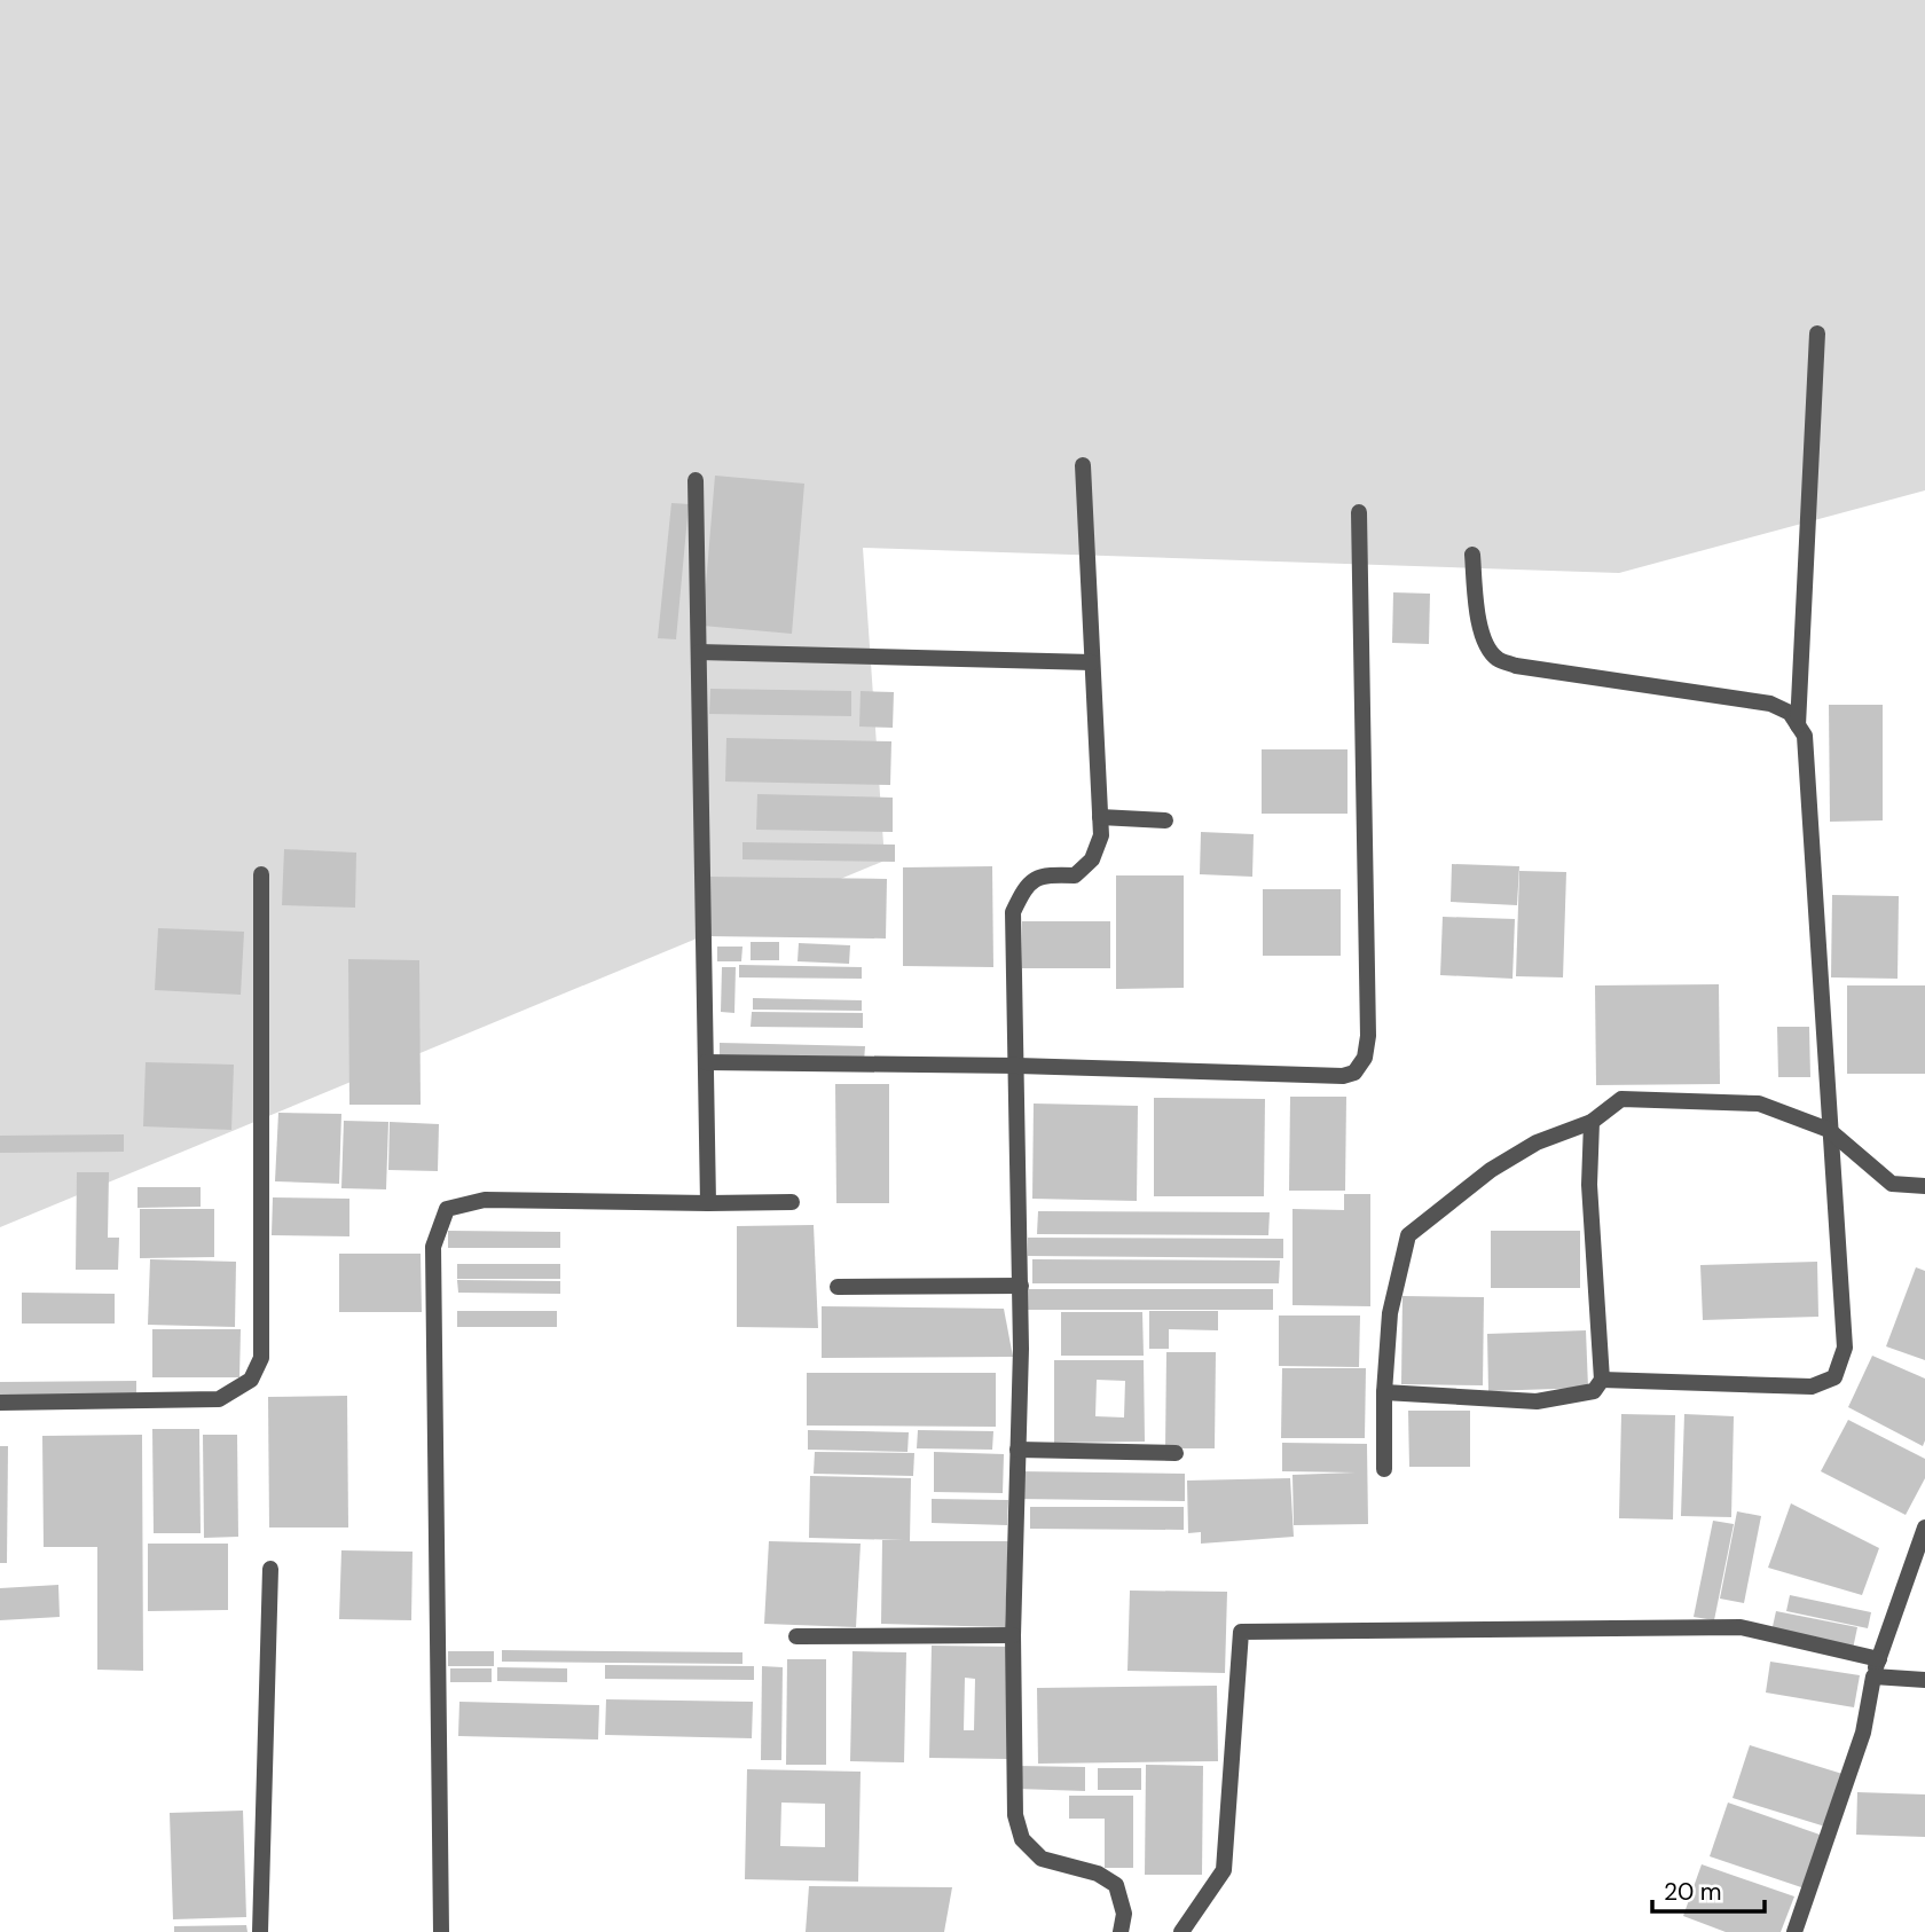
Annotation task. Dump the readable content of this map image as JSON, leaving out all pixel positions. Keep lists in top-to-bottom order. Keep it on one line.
{"scale_bar":"20 m"}
